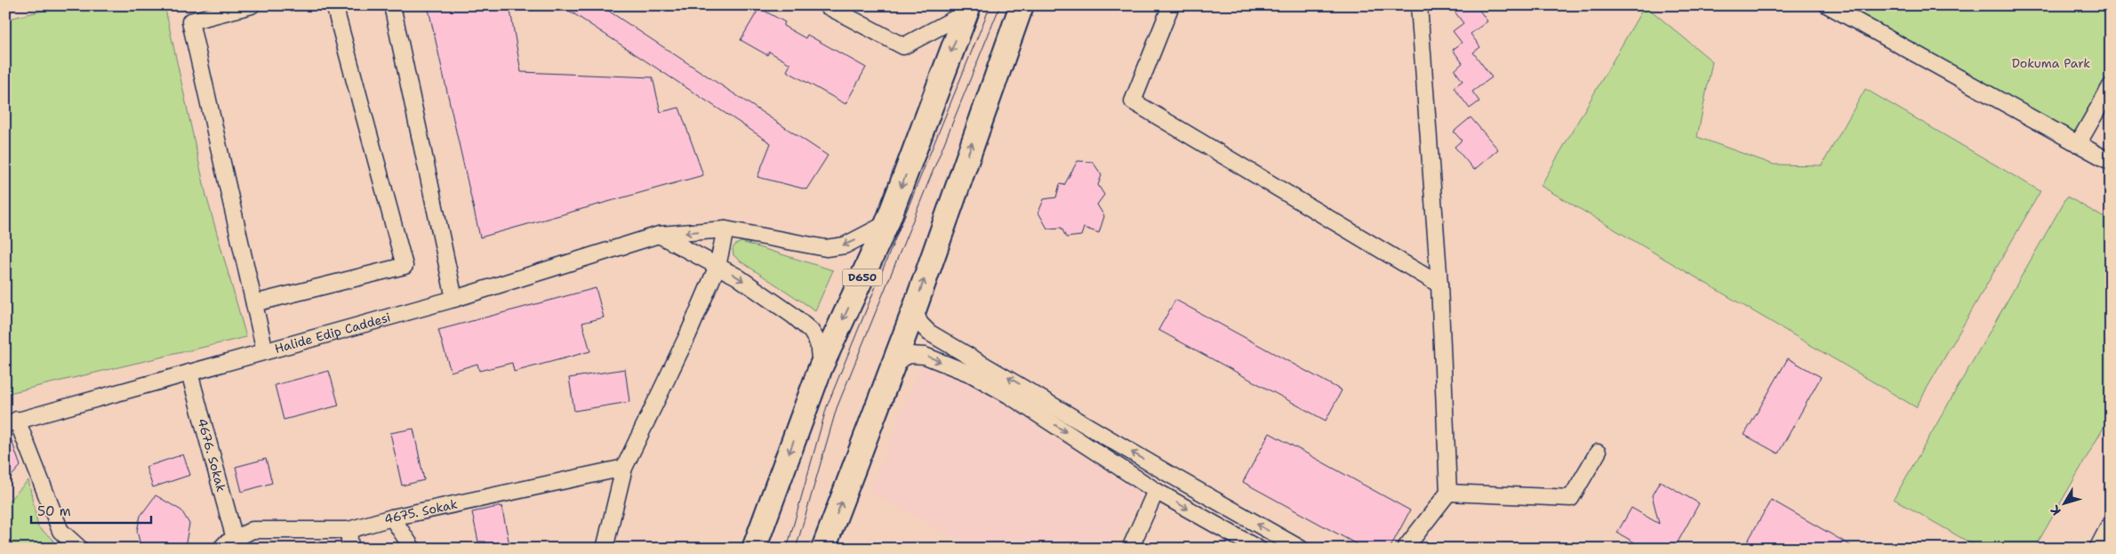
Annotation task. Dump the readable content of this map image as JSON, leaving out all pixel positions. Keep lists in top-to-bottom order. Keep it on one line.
{"streets":{"highway":["D650"],"street":["Halide Edip Caddesi","4676. Sokak","4675. Sokak"]},"crossings":[["D650","Halide Edip Caddesi"],["Halide Edip Caddesi","4676. Sokak"],["4676. Sokak","4675. Sokak"]],"parks":["Dokuma Park"],"scale_bar":"50 m","north":"bottom left"}
